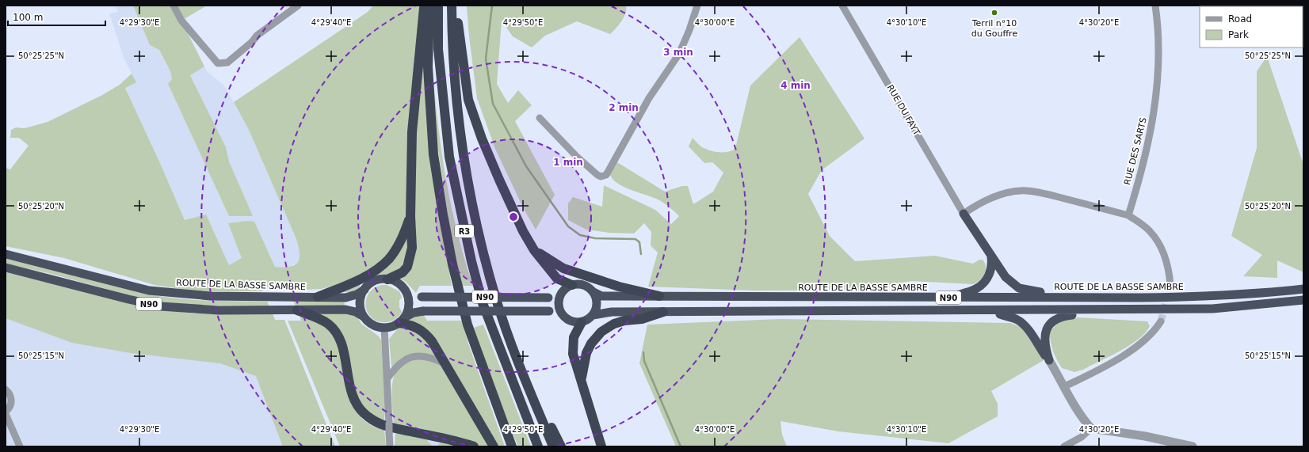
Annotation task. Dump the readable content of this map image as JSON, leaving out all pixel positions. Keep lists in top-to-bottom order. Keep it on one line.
{"streets":{"highway":["R3","ROUTE DE LA BASSE SAMBRE","N90"],"street":["RUE DU FAYT","RUE DES SARTS"]},"crossings":[["RUE DU FAYT","N90"],["ROUTE DE LA BASSE SAMBRE","N90"]],"places":["Terril n°10 du Gouffre"],"legend":["Road","Park"],"scale_bar":"100 m","coordinates":["4°29'30\"E","4°29'40\"E","4°29'50\"E","4°30'00\"E","4°30'10\"E","4°30'20\"E","50°25'25\"N","50°25'20\"N","50°25'15\"N"],"rings":["3 min","4 min","2 min","1 min"]}
